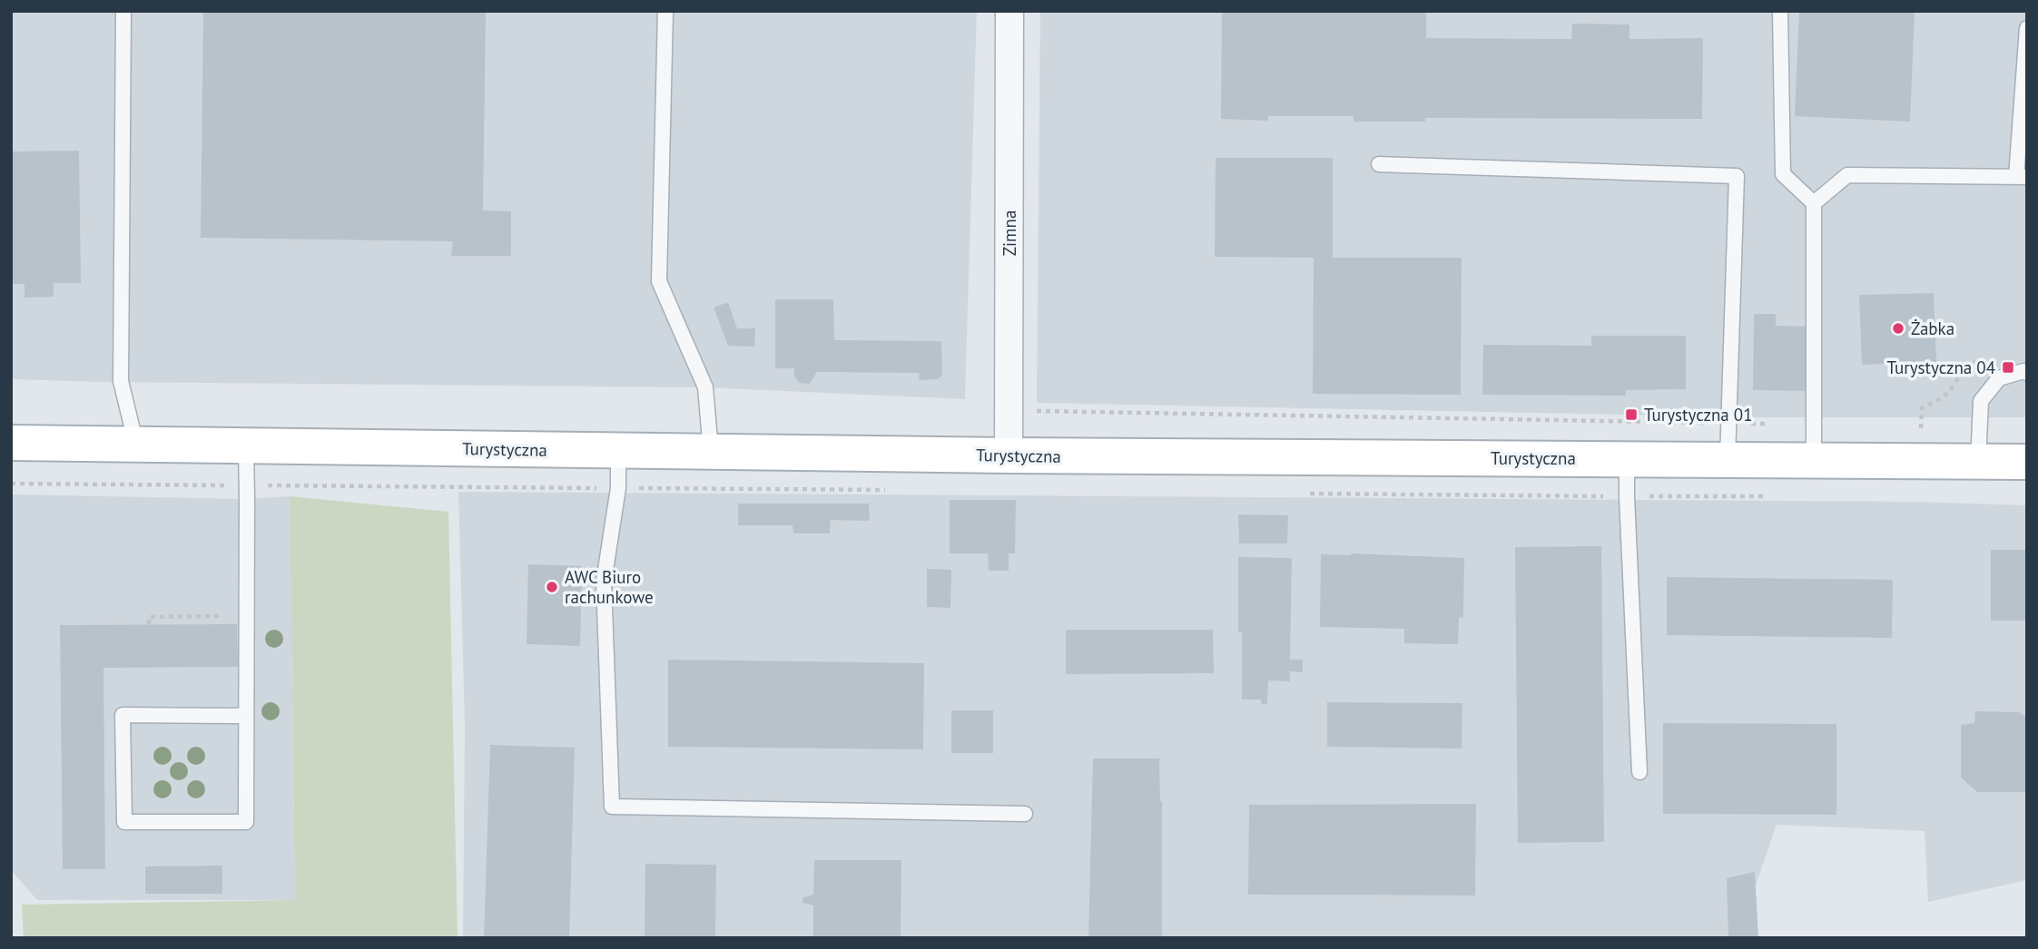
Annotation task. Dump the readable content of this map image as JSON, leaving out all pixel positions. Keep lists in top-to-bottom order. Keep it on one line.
{"streets":{"main road":["Turystyczna"],"street":["Zimna"]},"crossings":[["Zimna","Turystyczna"]],"places":{"other":["Żabka","AWC Biuro rachunkowe"],"transit":["Turystyczna 04","Turystyczna 01"]}}
